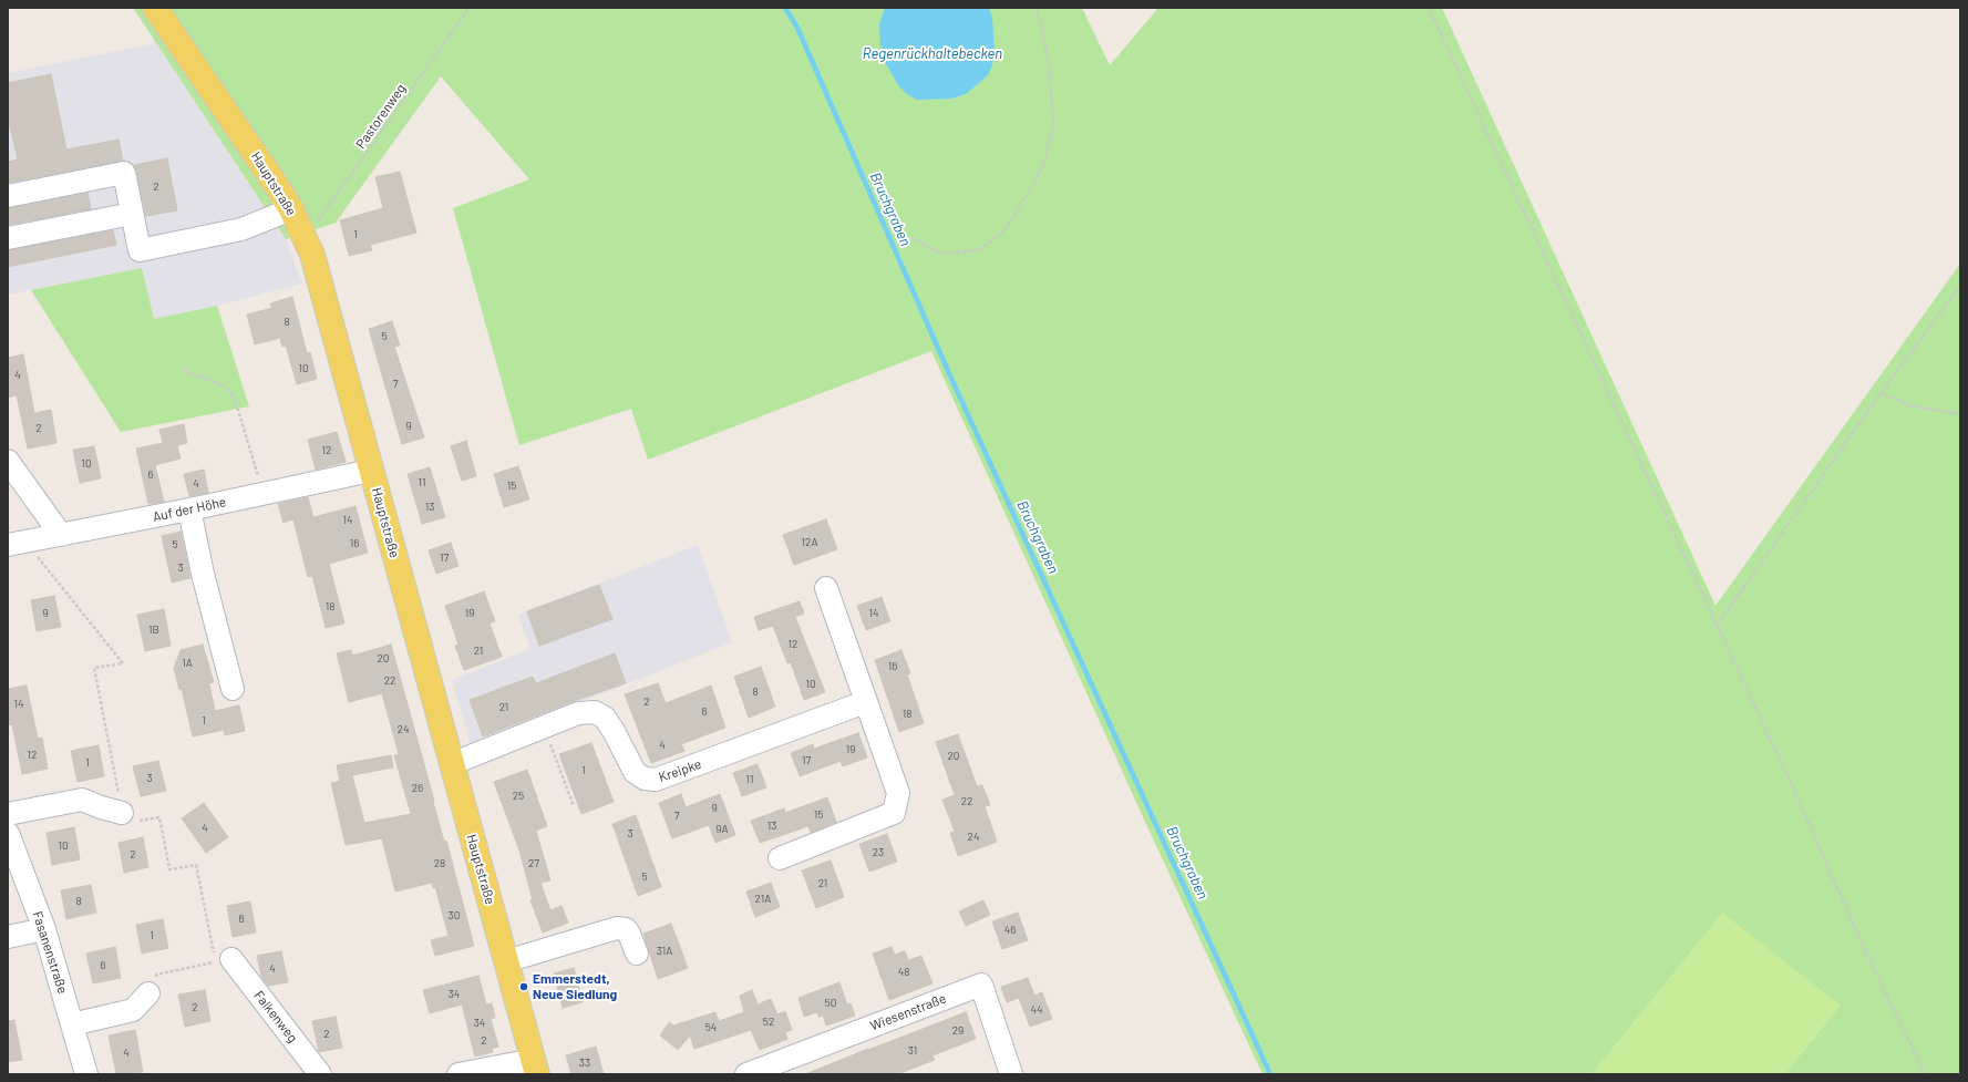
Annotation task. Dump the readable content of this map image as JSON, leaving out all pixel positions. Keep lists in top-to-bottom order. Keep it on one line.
{"streets":{"main road":["Hauptstraße"],"street":["Auf der Höhe","Kreipke","Fasanenstraße","Wiesenstraße","Falkenweg"],"path":["Pastorenweg"]},"crossings":[["Pastorenweg","Hauptstraße"],["Hauptstraße","Auf der Höhe"],["Hauptstraße","Kreipke"]],"water":["Regenrückhaltebecken","Bruchgraben"],"places":["Emmerstedt, Neue Siedlung"],"house_numbers":["2","1","8","5","10","4","7","9","2","12","10","6","11","4","15","13","14","12A","16","5","17","3","18","9","19","14","1B","12","21","20","1A","16","22","10","8","2","14","21","6","18","1","24","4","19","12","20","17","1","1","3","11","26","25","22","9","15","7","13","4","9A","3","24","10","23","2","28","27","5","21","21A","8","30","6","46","1","31A","6","4","48","34","50","2","44","52","34","54","29","2","2","31","4","33"]}
